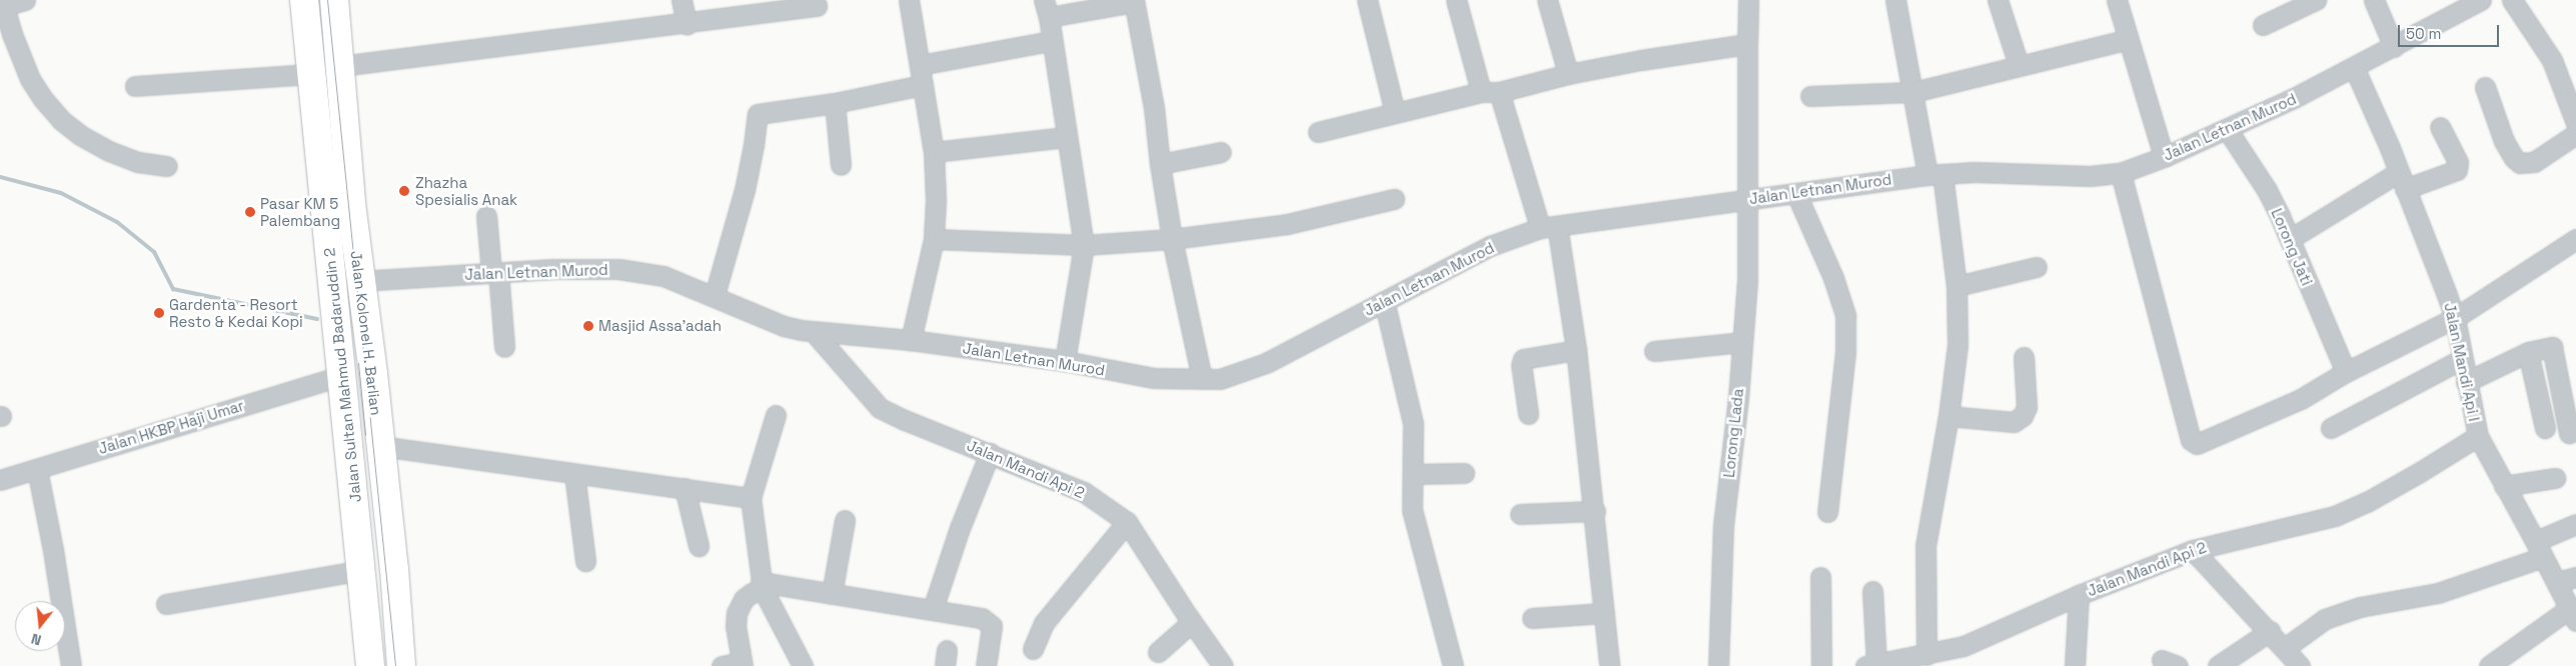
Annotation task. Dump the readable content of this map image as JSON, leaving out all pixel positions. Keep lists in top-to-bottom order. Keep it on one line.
{"streets":{"highway":["Jalan Kolonel H. Barlian","Jalan Sultan Mahmud Badaruddin 2"],"street":["Jalan Letnan Murod","Lorong Jati","Jalan Mandi Api I","Jalan HKBP Haji Umar","Lorong Lada","Jalan Mandi Api 2"]},"crossings":[["Jalan Letnan Murod","Lorong Jati"],["Jalan Letnan Murod","Jalan Kolonel H. Barlian"],["Jalan Letnan Murod","Jalan Mandi Api I"],["Jalan Letnan Murod","Lorong Lada"],["Jalan Letnan Murod","Jalan Mandi Api 2"],["Jalan Mandi Api I","Jalan Mandi Api 2"],["Jalan Sultan Mahmud Badaruddin 2","Jalan HKBP Haji Umar"]],"places":["Zhazha Spesialis Anak","Pasar KM 5 Palembang","Gardenta - Resort Resto & Kedai Kopi","Masjid Assa'adah"],"scale_bar":"50 m","north":"bottom"}
